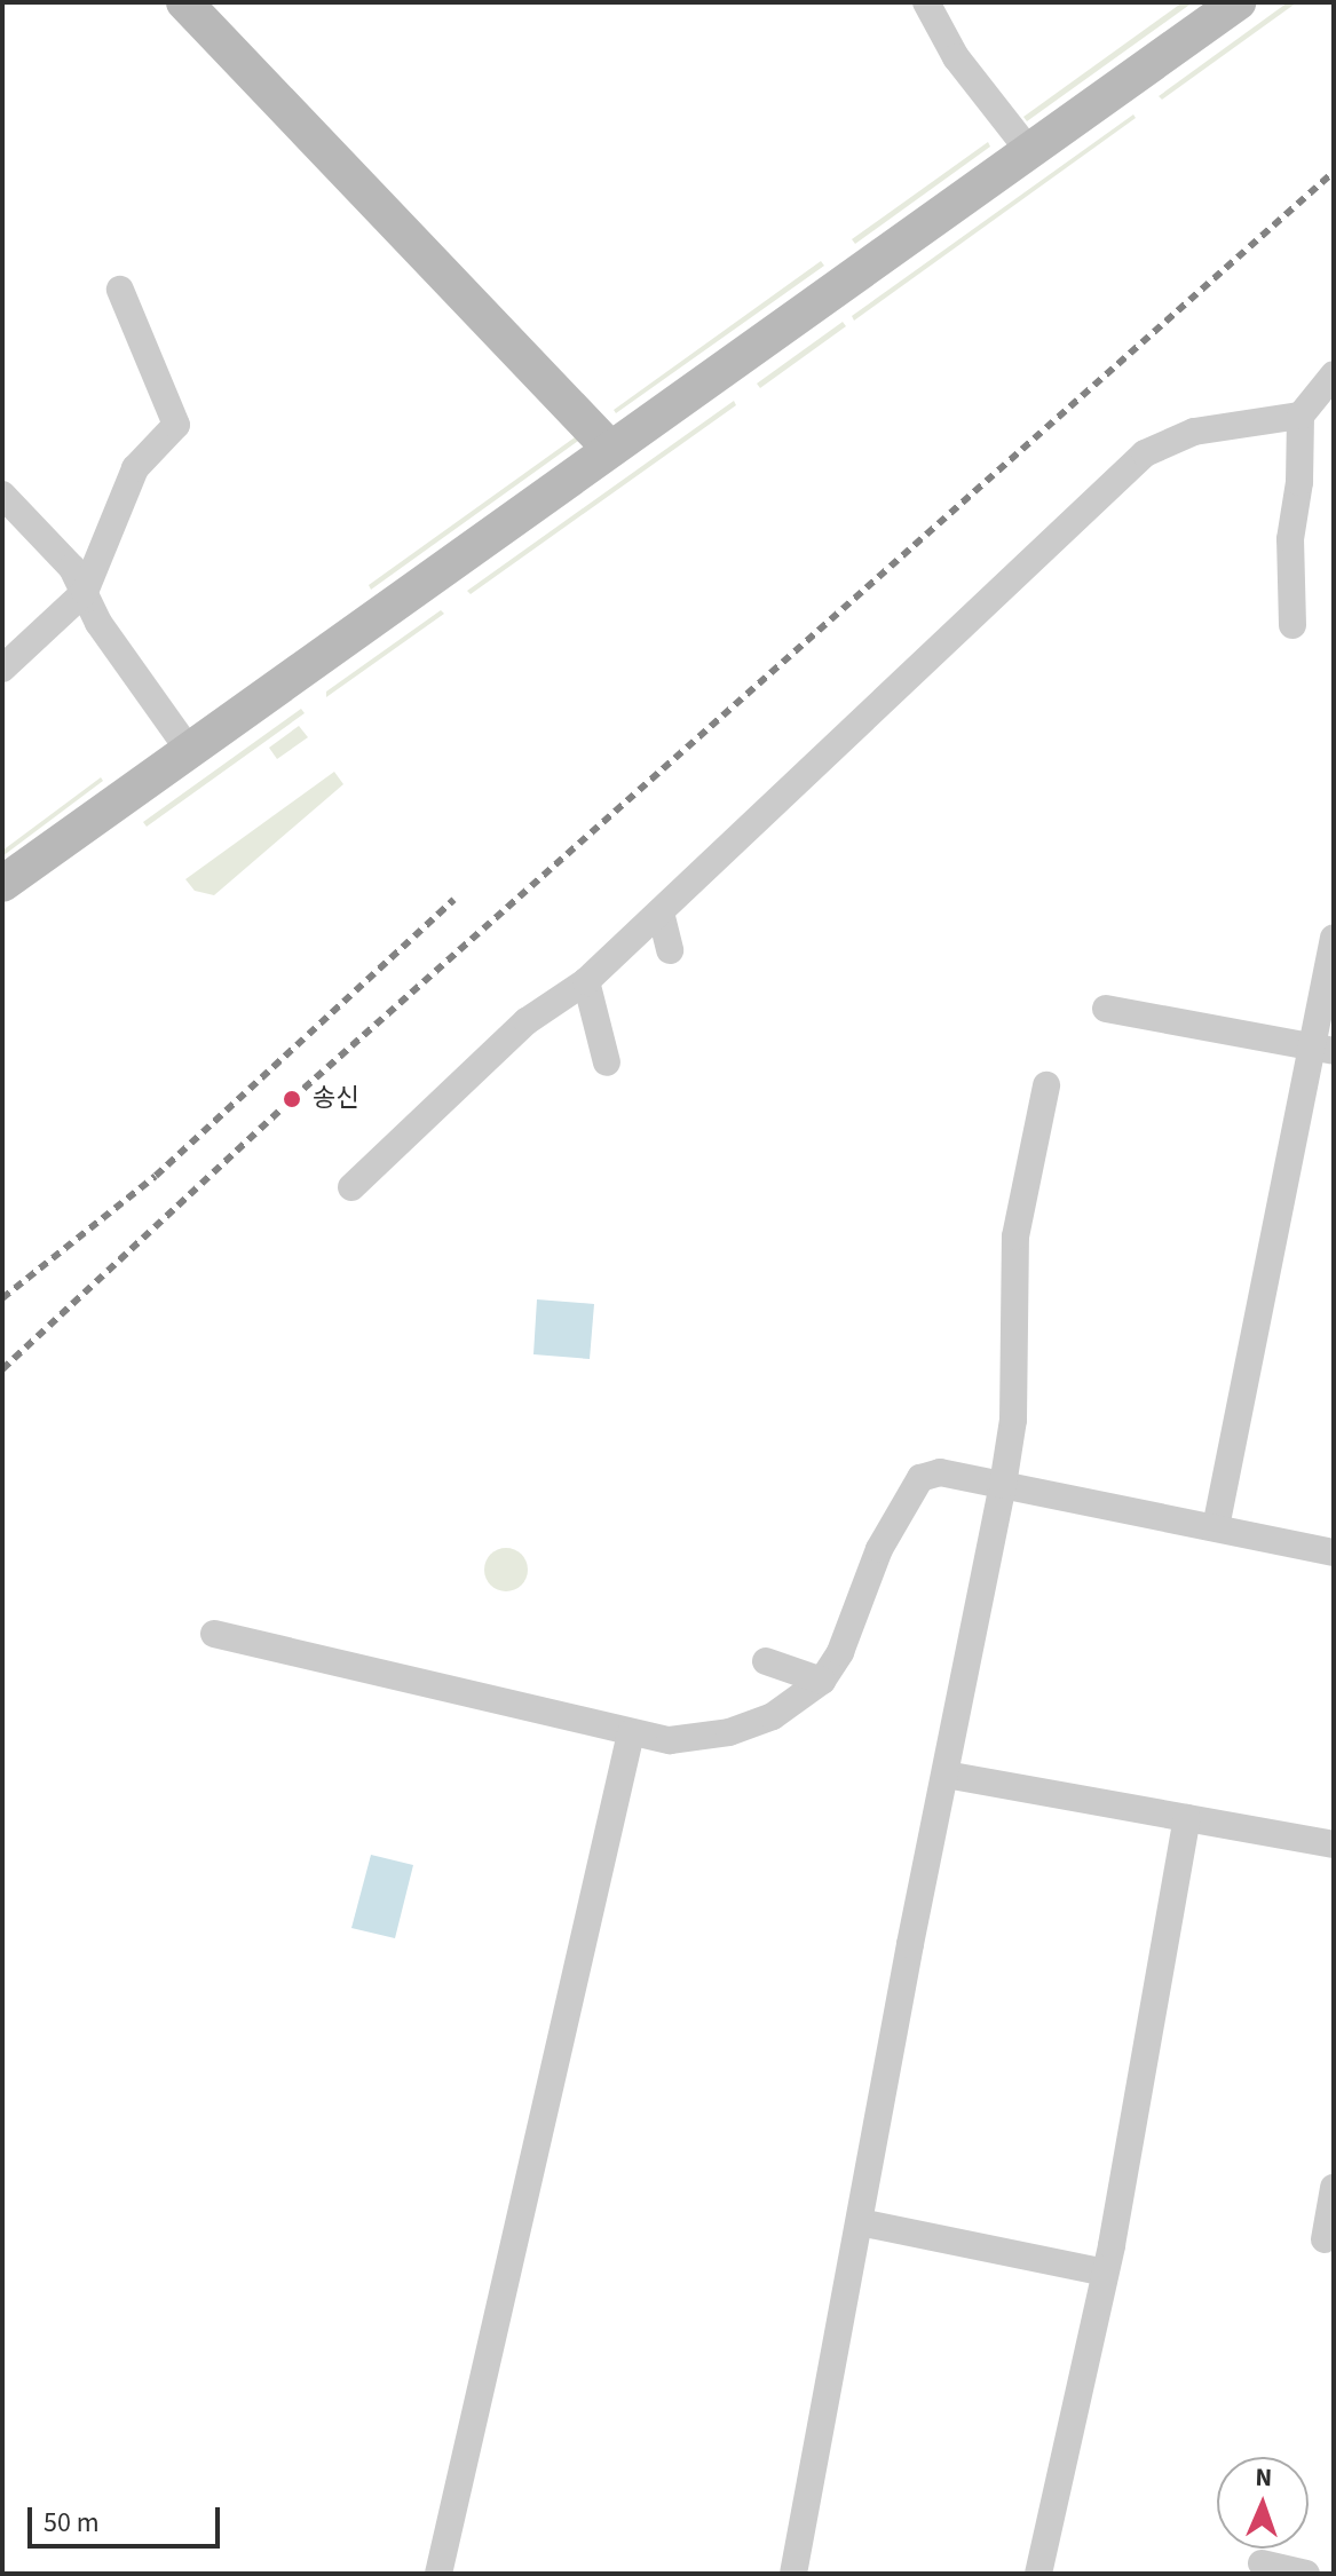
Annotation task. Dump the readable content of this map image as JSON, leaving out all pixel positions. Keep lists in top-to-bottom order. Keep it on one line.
{"places":["송신"],"scale_bar":"50 m","north":"top"}
